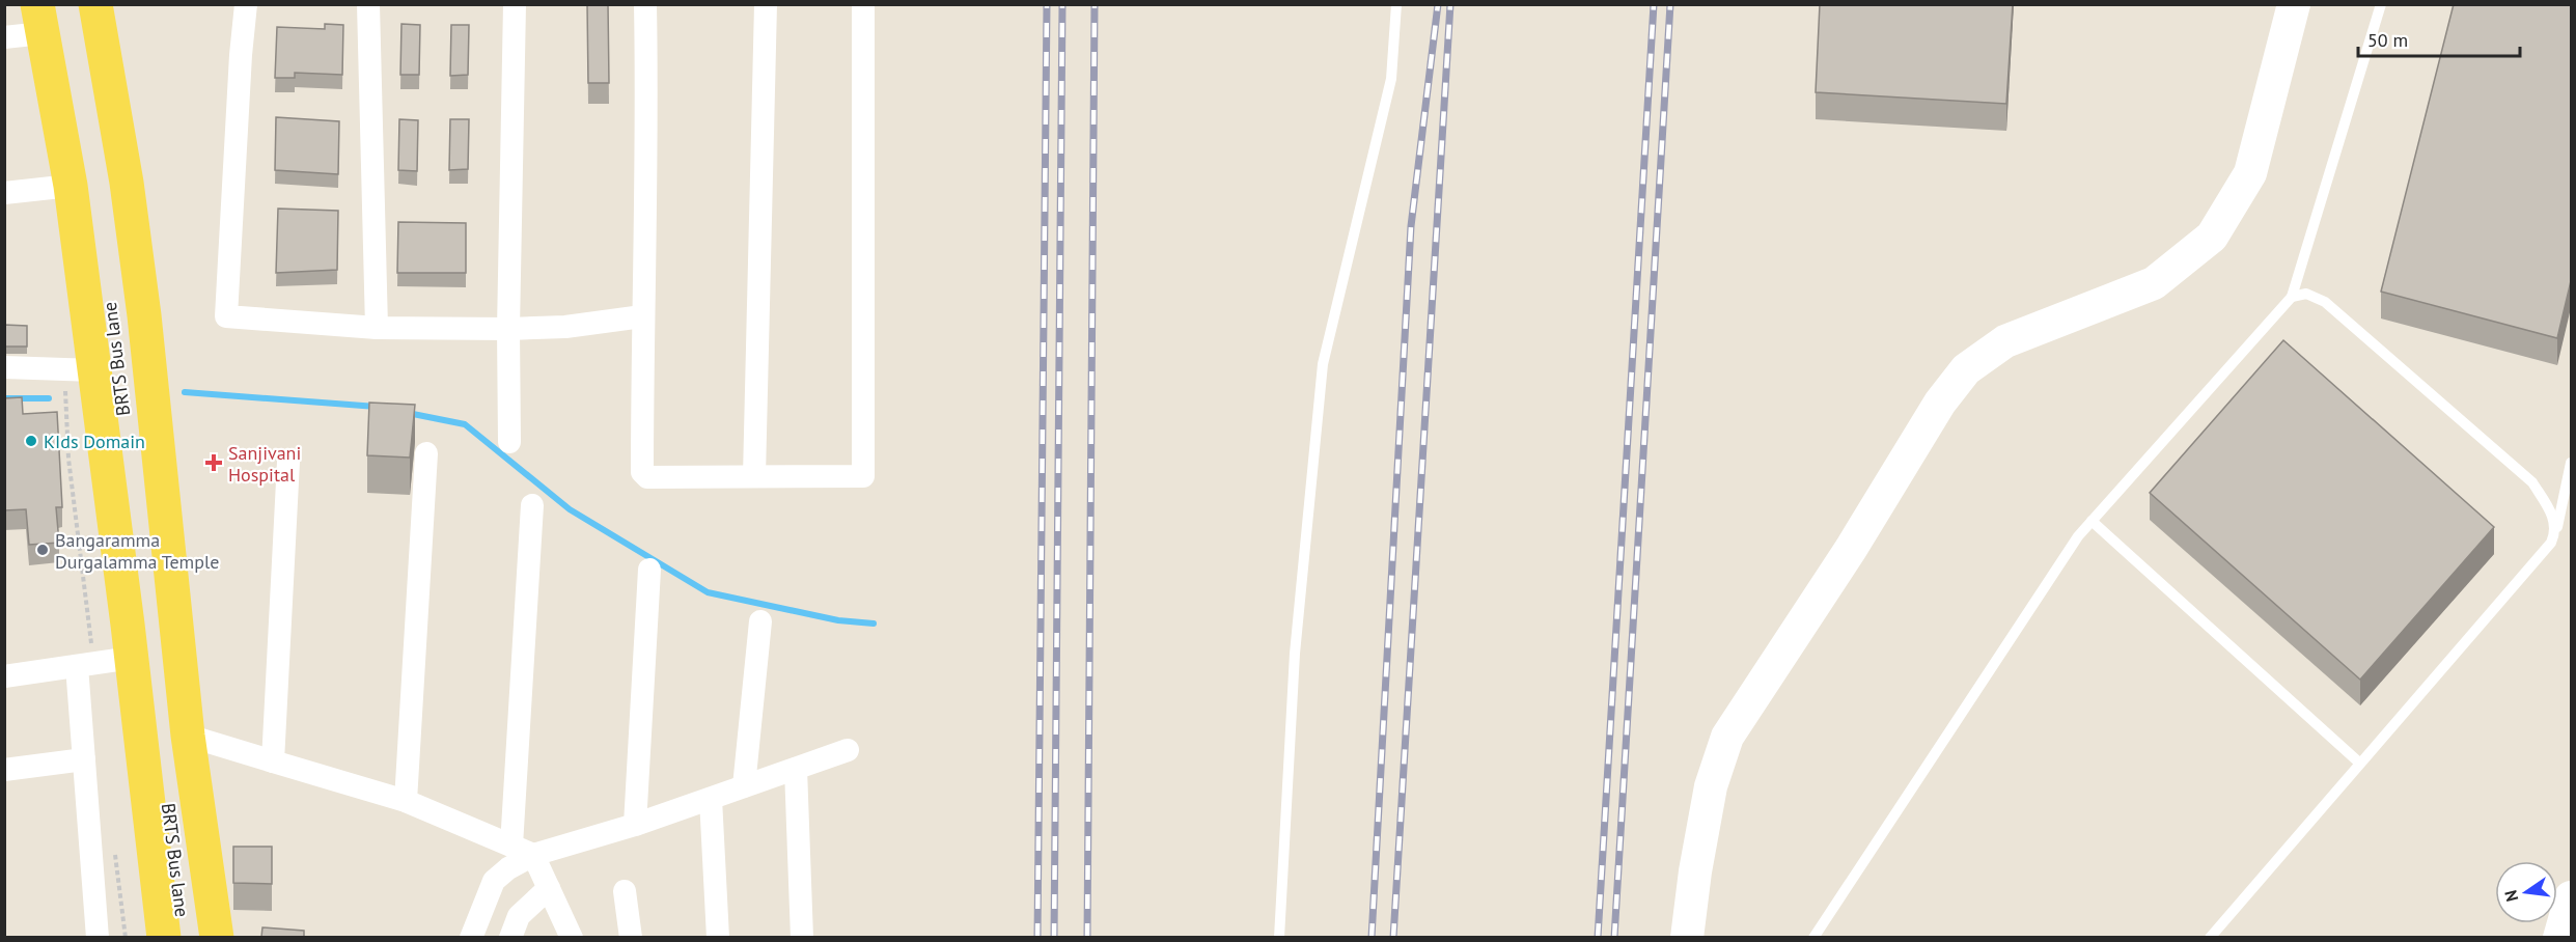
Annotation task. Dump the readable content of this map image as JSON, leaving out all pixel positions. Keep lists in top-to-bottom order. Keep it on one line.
{"streets":{"main road":["BRTS Bus lane"]},"places":{"other":["KIds Domain","Bangaramma Durgalamma Temple"],"health":["Sanjivani Hospital"]},"scale_bar":"50 m","north":"left"}
